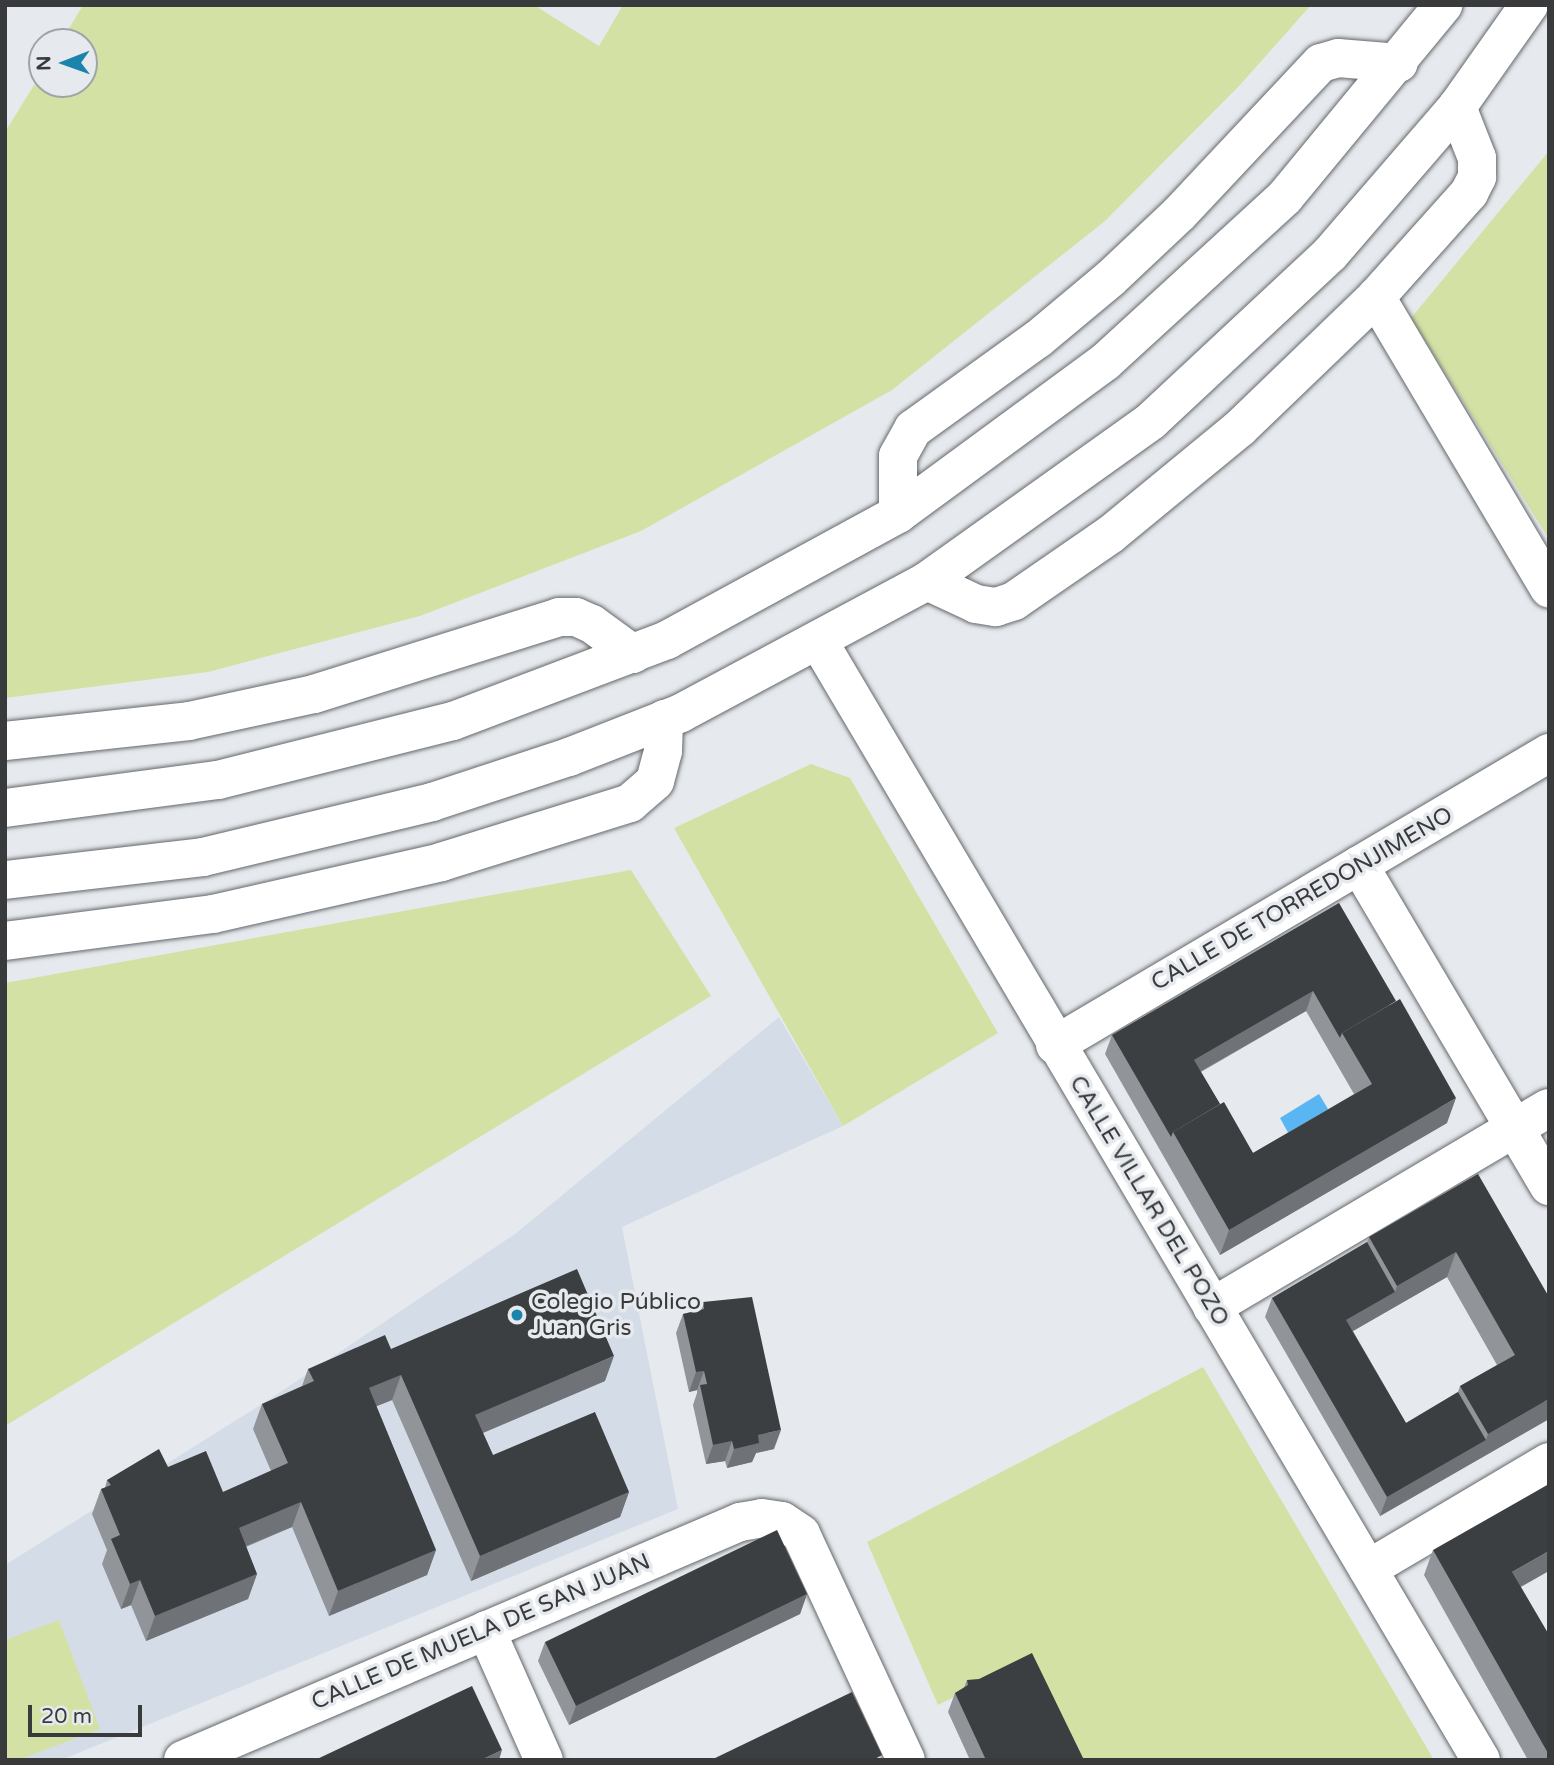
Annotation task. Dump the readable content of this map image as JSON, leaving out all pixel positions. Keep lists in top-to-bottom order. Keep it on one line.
{"streets":{"street":["CALLE DE TORREDONJIMENO","CALLE VILLAR DEL POZO","CALLE DE MUELA DE SAN JUAN"]},"crossings":[["CALLE DE TORREDONJIMENO","CALLE VILLAR DEL POZO"]],"places":["Colegio Público Juan Gris"],"scale_bar":"20 m","north":"left"}
